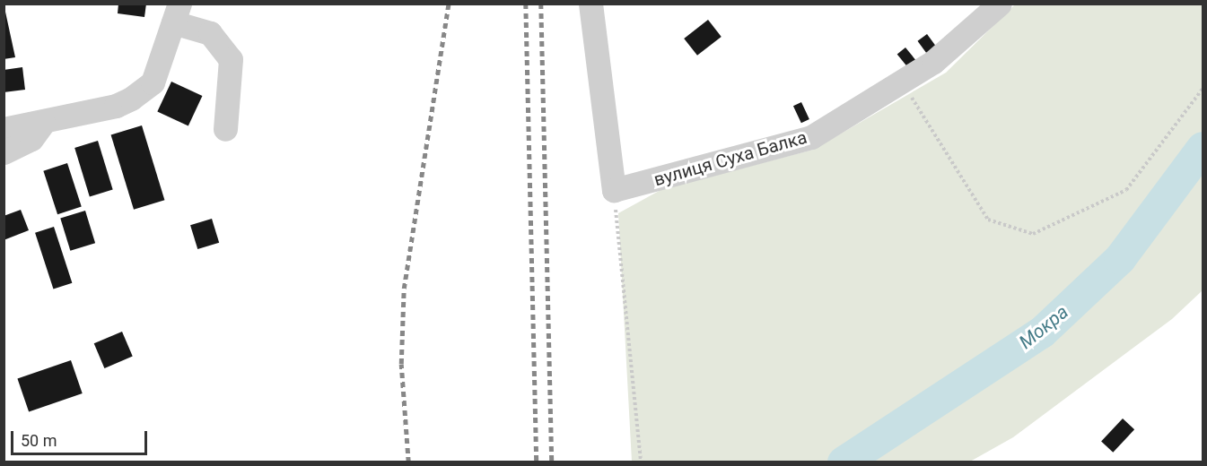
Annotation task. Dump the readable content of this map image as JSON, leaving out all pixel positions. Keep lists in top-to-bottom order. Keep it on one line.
{"streets":{"street":["вулиця Суха Балка"]},"water":["Мокра"],"scale_bar":"50 m"}
